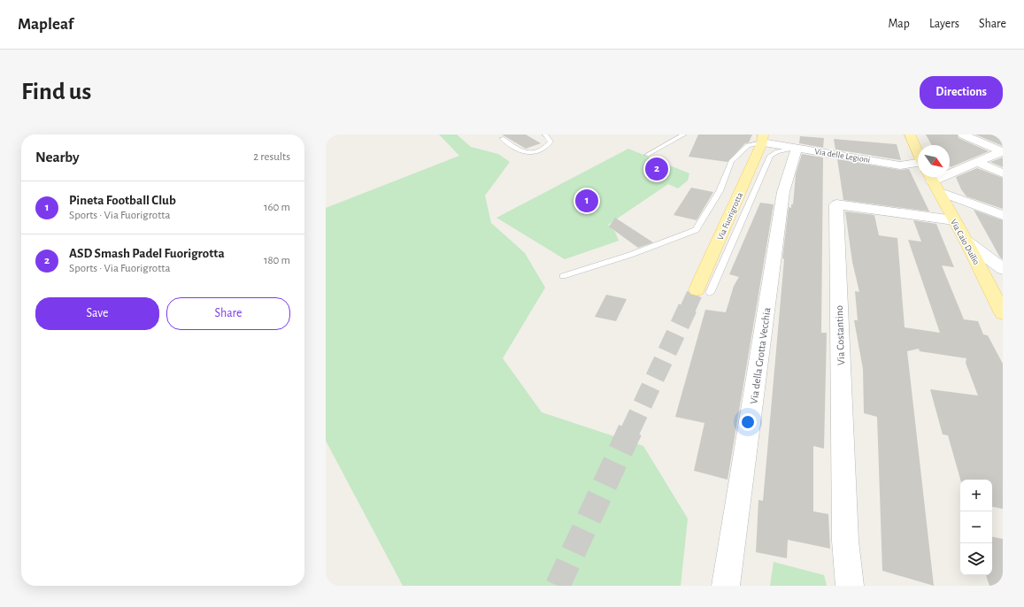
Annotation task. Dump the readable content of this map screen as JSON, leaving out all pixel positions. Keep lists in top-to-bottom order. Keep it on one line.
{"streets":{"main road":["Via Fuorigrotta","Via Caio Duilio"],"street":["Via delle Legioni","Via Costantino","Via della Grotta Vecchia"]},"crossings":[["Via delle Legioni","Via Fuorigrotta"],["Via delle Legioni","Via della Grotta Vecchia"],["Via Caio Duilio","Via Costantino"]],"north":"bottom right","page":{"header":"Mapleaf","nav":["Map","Layers","Share"],"buttons":["Directions",["Save","Share"]],"title":"Find us","heading":["Nearby","2 results"],"pins":["2","1"],"list":[{"mark":"1","name":"Pineta Football Club","note":"Sports · Via Fuorigrotta","value":"160 m"},{"mark":"2","name":"ASD Smash Padel Fuorigrotta","note":"Sports · Via Fuorigrotta","value":"180 m"}],"map_buttons":["+","−"]}}
